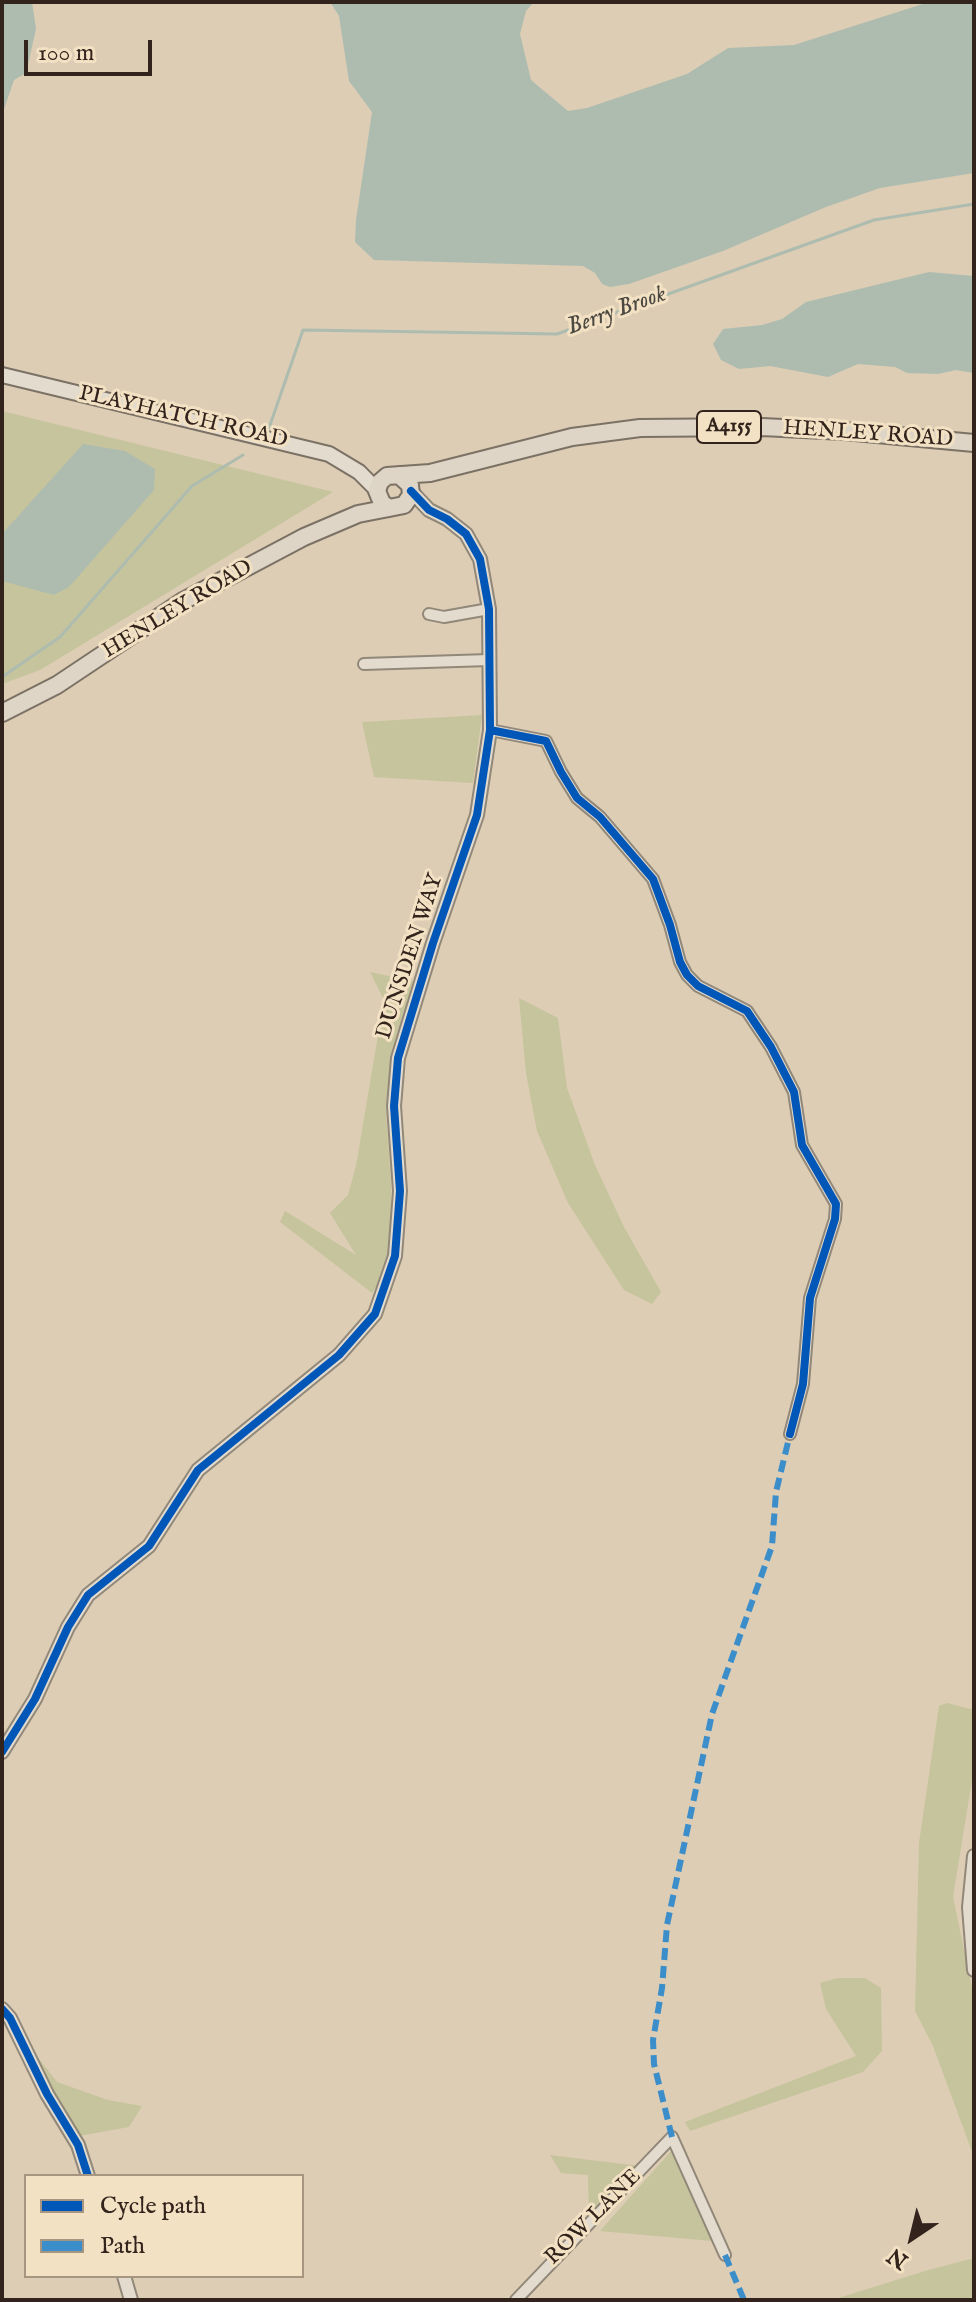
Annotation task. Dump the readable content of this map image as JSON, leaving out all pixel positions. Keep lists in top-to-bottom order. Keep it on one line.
{"streets":{"main road":["PLAYHATCH ROAD","A4155","HENLEY ROAD"],"street":["DUNSDEN WAY","ROW LANE"]},"crossings":[["PLAYHATCH ROAD","HENLEY ROAD"],["PLAYHATCH ROAD","DUNSDEN WAY"],["HENLEY ROAD","DUNSDEN WAY"]],"water":["Berry Brook"],"legend":["Cycle path","Path"],"scale_bar":"100 m","north":"bottom left"}
